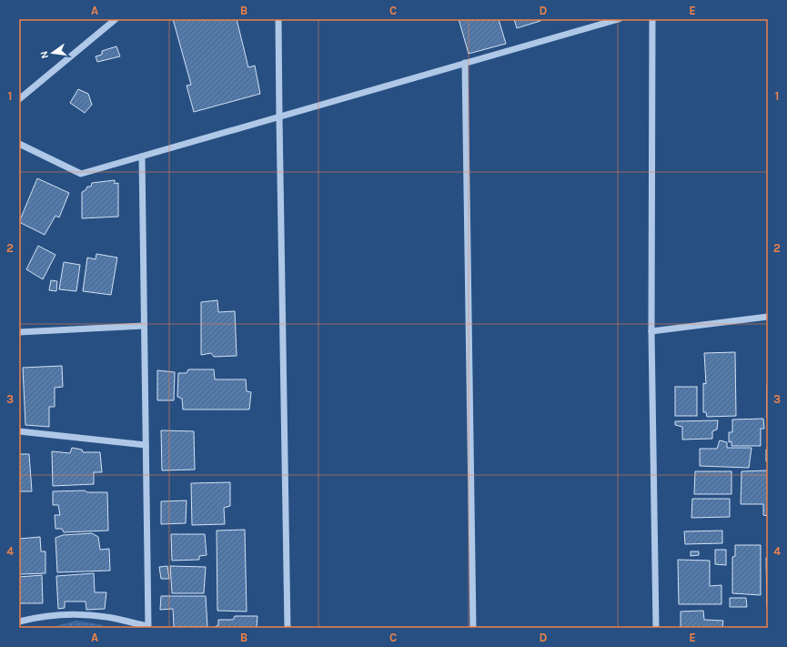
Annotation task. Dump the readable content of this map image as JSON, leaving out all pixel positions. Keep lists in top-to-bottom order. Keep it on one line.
{"north":"left","grid":{"columns":["A","B","C","D","E"],"rows":["1","2","3","4"]}}
